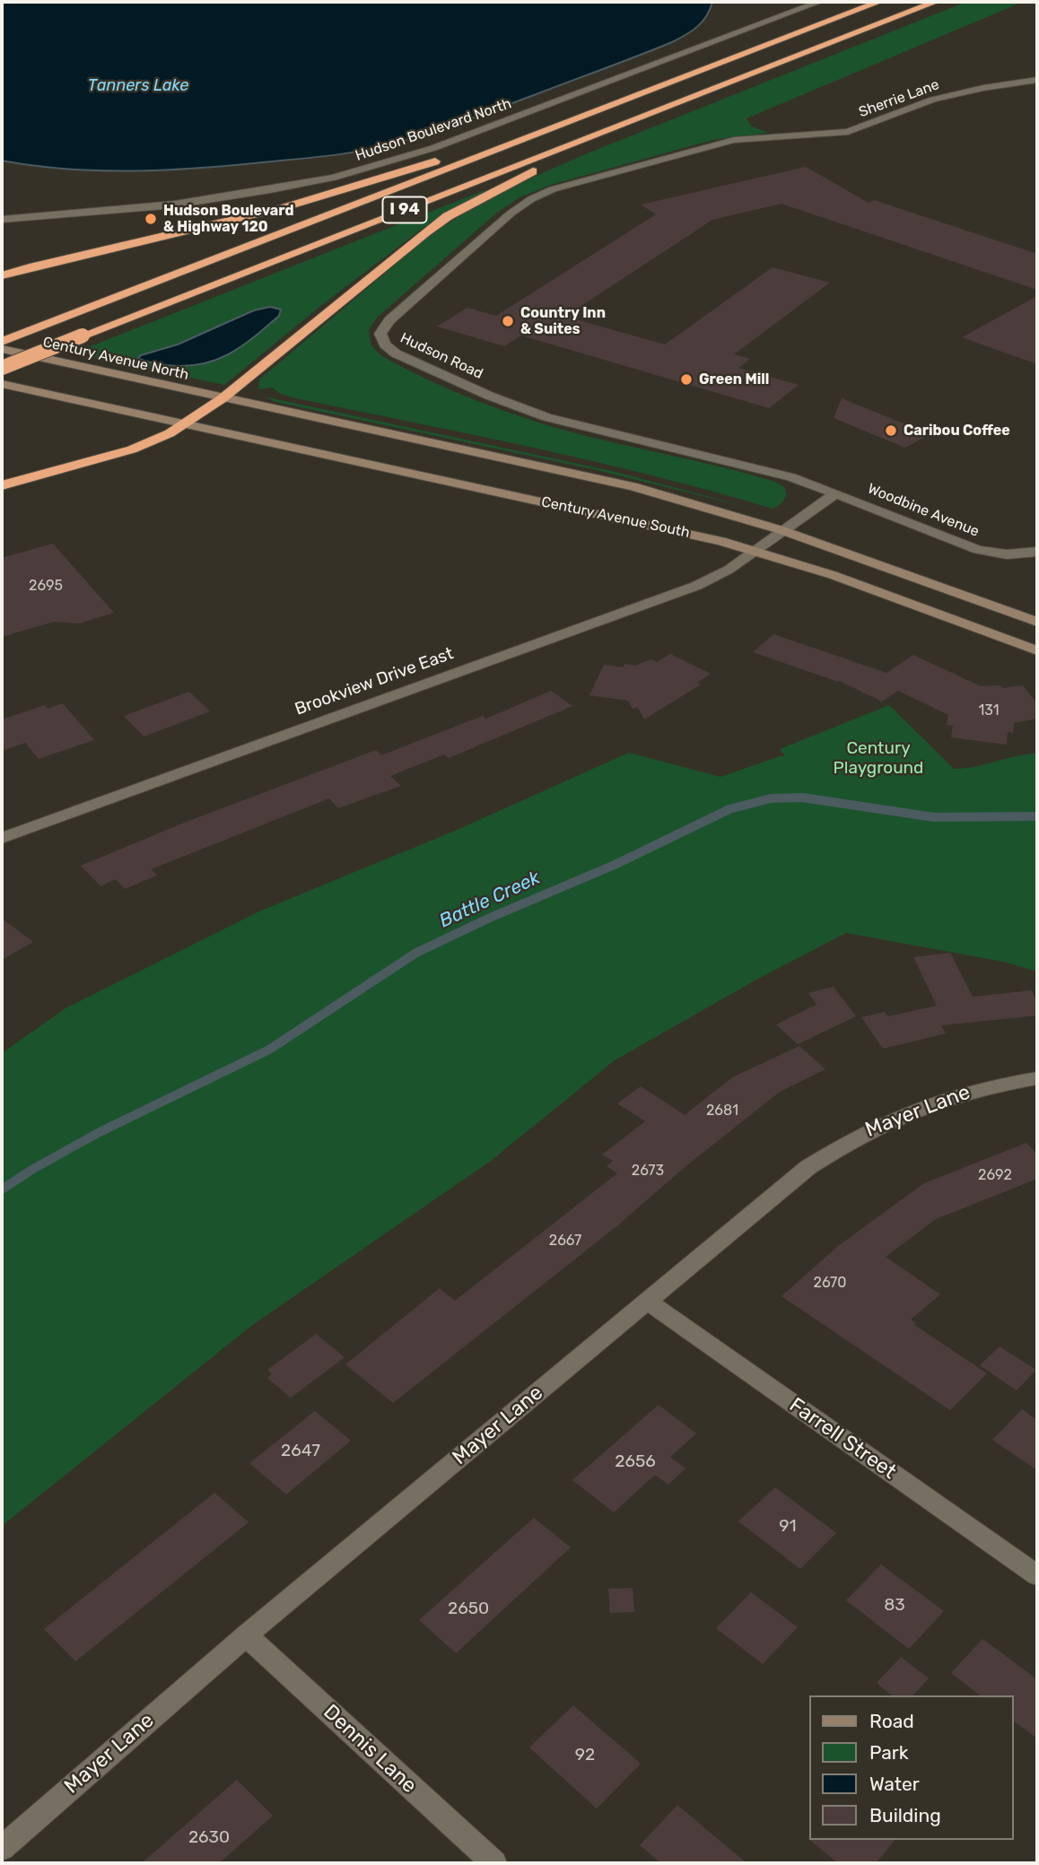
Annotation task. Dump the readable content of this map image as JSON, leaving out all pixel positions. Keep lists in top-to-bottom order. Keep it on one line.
{"streets":{"highway":["I 94"],"main road":["Century Avenue North","Century Avenue South"],"street":["Sherrie Lane","Hudson Boulevard North","Hudson Road","Woodbine Avenue","Brookview Drive East","Mayer Lane","Farrell Street","Dennis Lane"]},"crossings":[["Sherrie Lane","Hudson Road"],["Hudson Road","Woodbine Avenue"],["Century Avenue North","Century Avenue South"],["Century Avenue South","Brookview Drive East"],["Mayer Lane","Farrell Street"],["Mayer Lane","Dennis Lane"]],"water":["Tanners Lake","Battle Creek"],"parks":["Century Playground"],"places":["Hudson Boulevard & Highway 120","Country Inn & Suites","Green Mill","Caribou Coffee"],"house_numbers":["2695","131","2681","2673","2692","2667","2670","2647","2656","91","83","2650","92","2630"],"legend":["Road","Park","Water","Building"]}
